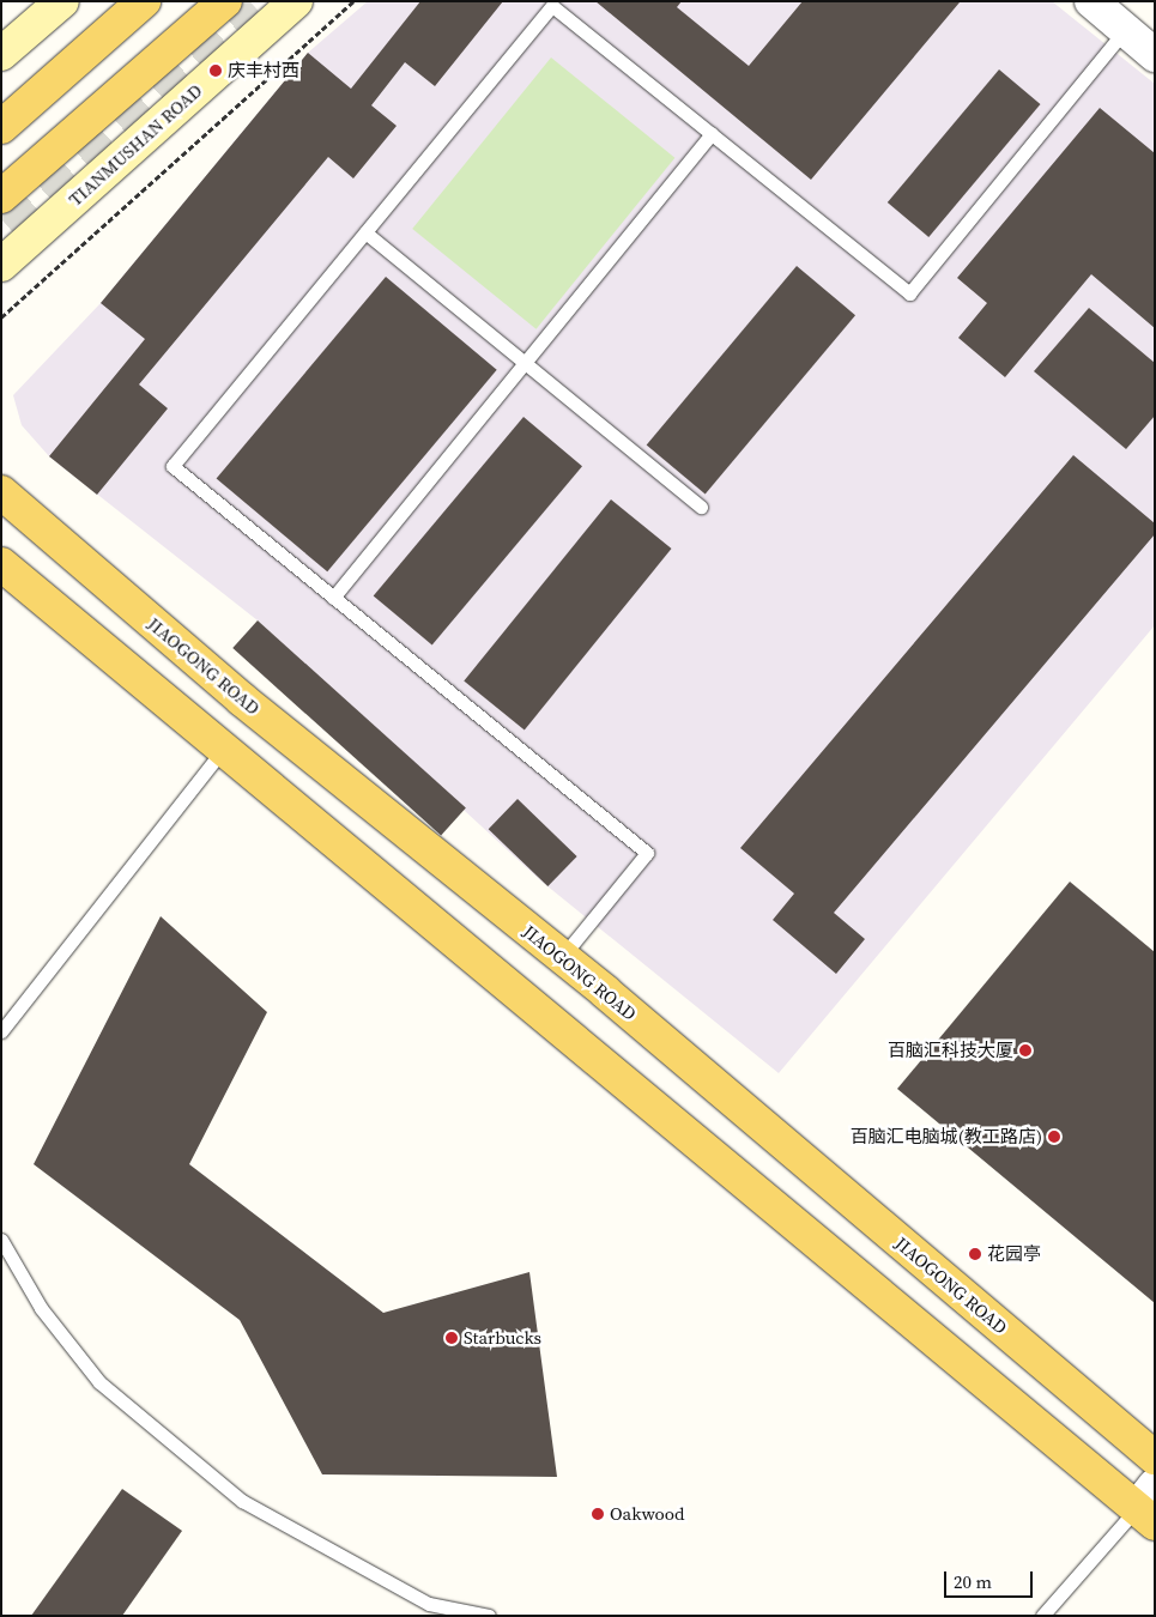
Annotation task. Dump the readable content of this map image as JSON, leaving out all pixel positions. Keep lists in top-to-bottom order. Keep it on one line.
{"streets":{"main road":["TIANMUSHAN ROAD","JIAOGONG ROAD"]},"places":["庆丰村西","百脑汇科技大厦","百脑汇电脑城(教工路店)","花园亭","Starbucks","Oakwood"],"scale_bar":"20 m"}
